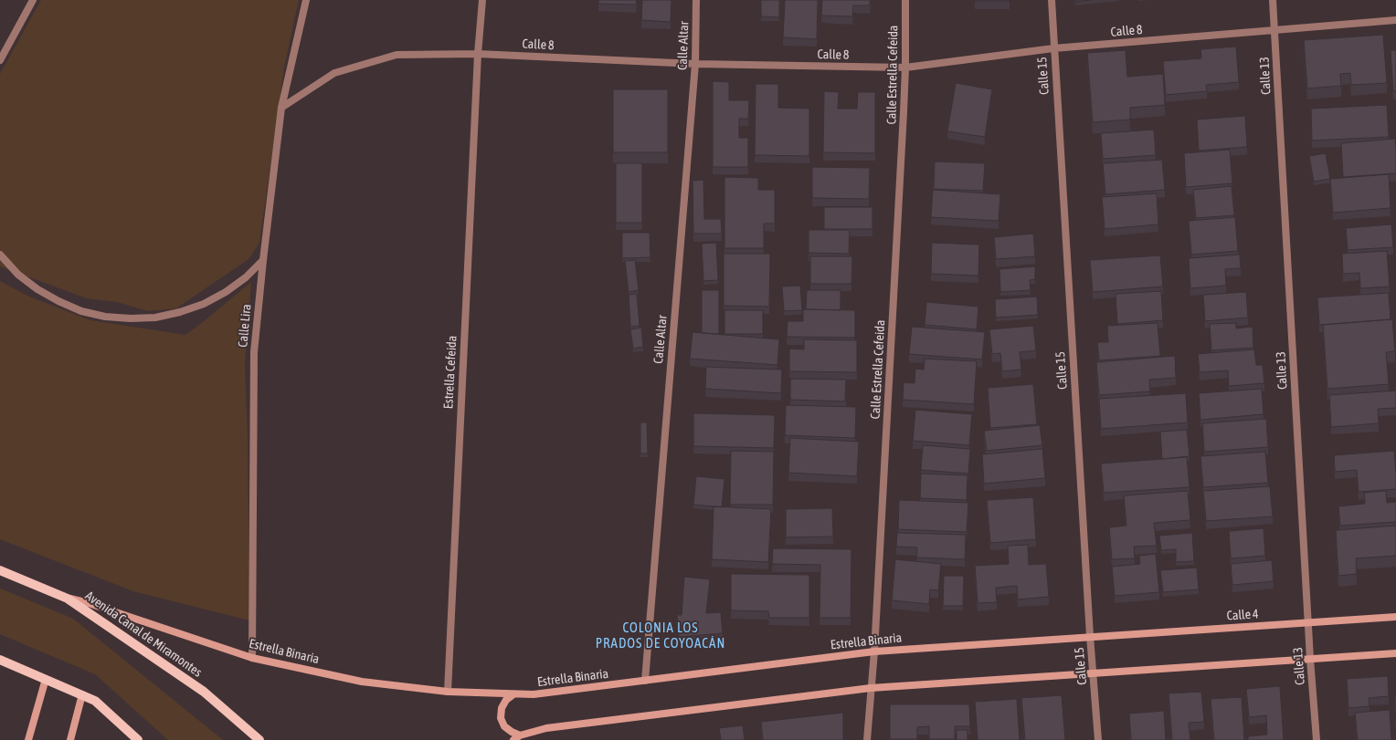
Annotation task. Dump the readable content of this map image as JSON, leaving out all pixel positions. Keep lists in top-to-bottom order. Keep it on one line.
{"streets":{"main road":["Avenida Canal de Miramontes"],"street":["Calle 8","Calle Altar","Calle Estrella Cefeida","Calle 15","Calle 13","Calle Lira","Estrella Cefeida","Calle 4","Estrella Binaria"]},"crossings":[["Calle 8","Calle Altar"],["Calle 8","Calle Estrella Cefeida"],["Calle 8","Calle 15"],["Calle 8","Calle 13"],["Calle 8","Calle Lira"],["Calle 8","Estrella Cefeida"],["Calle Altar","Estrella Binaria"],["Calle Estrella Cefeida","Estrella Binaria"],["Calle 15","Calle 4"],["Calle 15","Estrella Binaria"],["Calle 13","Calle 4"],["Calle Lira","Estrella Binaria"],["Estrella Cefeida","Estrella Binaria"],["Calle 4","Estrella Binaria"],["Avenida Canal de Miramontes","Estrella Binaria"]],"districts":["COLONIA LOS PRADOS DE COYOACÁN"]}
